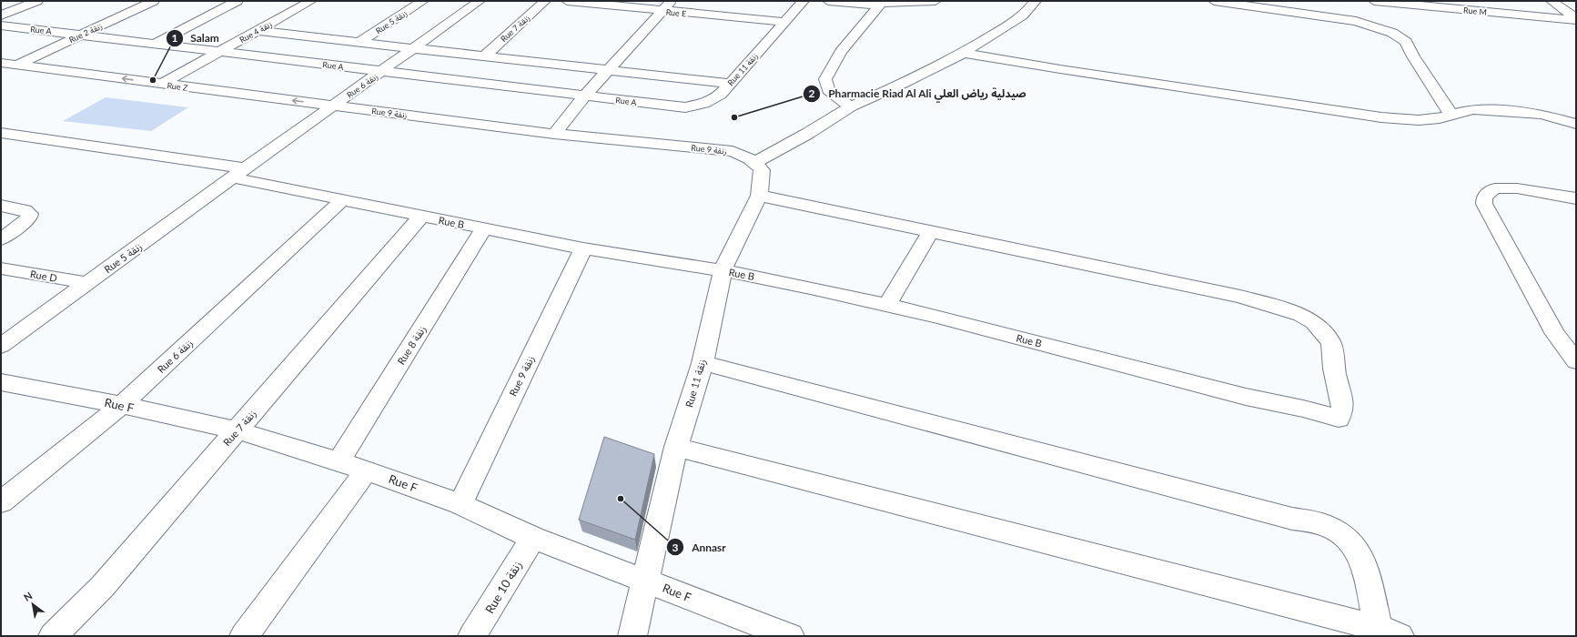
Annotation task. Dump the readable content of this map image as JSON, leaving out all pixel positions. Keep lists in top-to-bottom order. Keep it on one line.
{"streets":{"street":["Rue M","Rue E","Rue 5 زنقة","Rue 7 زنقة","Rue A","Rue 4 زنقة","Rue 2 زنقة","Rue 11 زنقة","Rue 6 زنقة","Rue Z","Rue 9 زنقة","Rue B","Rue D","Rue 8 زنقة","Rue F","Rue 10 زنقة"]},"crossings":[["Rue E","Rue 11 زنقة"],["Rue 5 زنقة","Rue 6 زنقة"],["Rue 5 زنقة","Rue B"],["Rue 5 زنقة","Rue D"],["Rue 7 زنقة","Rue B"],["Rue 7 زنقة","Rue F"],["Rue A","Rue 4 زنقة"],["Rue A","Rue 2 زنقة"],["Rue A","Rue 11 زنقة"],["Rue A","Rue 6 زنقة"],["Rue 4 زنقة","Rue Z"],["Rue 2 زنقة","Rue Z"],["Rue 11 زنقة","Rue 9 زنقة"],["Rue 11 زنقة","Rue B"],["Rue 11 زنقة","Rue F"],["Rue 6 زنقة","Rue Z"],["Rue 6 زنقة","Rue 9 زنقة"],["Rue 6 زنقة","Rue B"],["Rue 6 زنقة","Rue F"],["Rue Z","Rue 9 زنقة"],["Rue 9 زنقة","Rue B"],["Rue 9 زنقة","Rue F"],["Rue B","Rue 8 زنقة"],["Rue 8 زنقة","Rue F"],["Rue F","Rue 10 زنقة"]],"places":["Salam","Pharmacie Riad Al Ali صيدلية رياض العلي","Annasr"],"north":"top left"}
